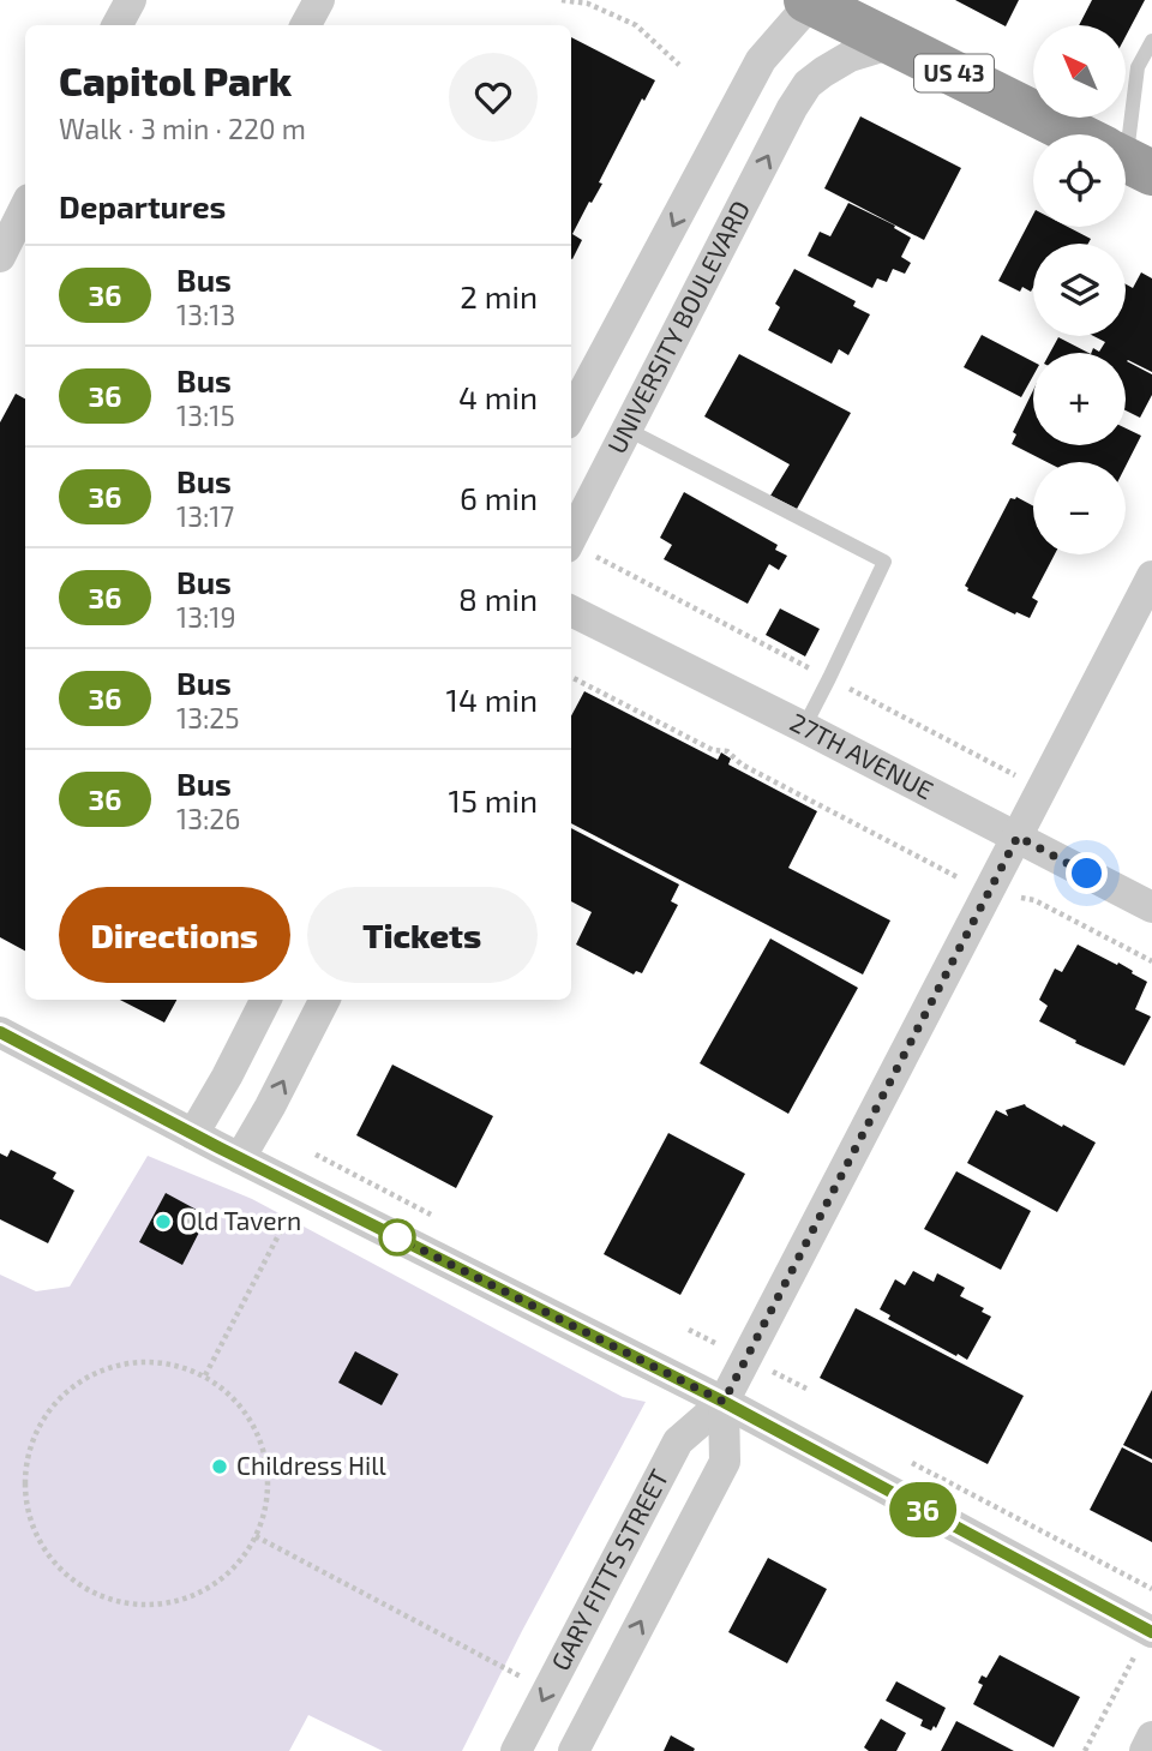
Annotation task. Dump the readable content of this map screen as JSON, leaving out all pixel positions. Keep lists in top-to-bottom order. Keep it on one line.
{"streets":{"highway":["US 43"],"street":["UNIVERSITY BOULEVARD","27TH AVENUE","GARY FITTS STREET"]},"crossings":[["US 43","UNIVERSITY BOULEVARD"],["27TH AVENUE","GARY FITTS STREET"]],"places":["Old Tavern","Childress Hill"],"lines":["bus line 36"],"north":"top left","page":{"on_map":"36","map_buttons":["+","−"],"heading":[["Capitol Park","Walk · 3 min · 220 m"],"Departures"],"list":[{"mark":"36","name":"Bus","note":"13:13","value":"2 min"},{"mark":"36","name":"Bus","note":"13:15","value":"4 min"},{"mark":"36","name":"Bus","note":"13:17","value":"6 min"},{"mark":"36","name":"Bus","note":"13:19","value":"8 min"},{"mark":"36","name":"Bus","note":"13:25","value":"14 min"},{"mark":"36","name":"Bus","note":"13:26","value":"15 min"}],"buttons":["Directions","Tickets"]}}
